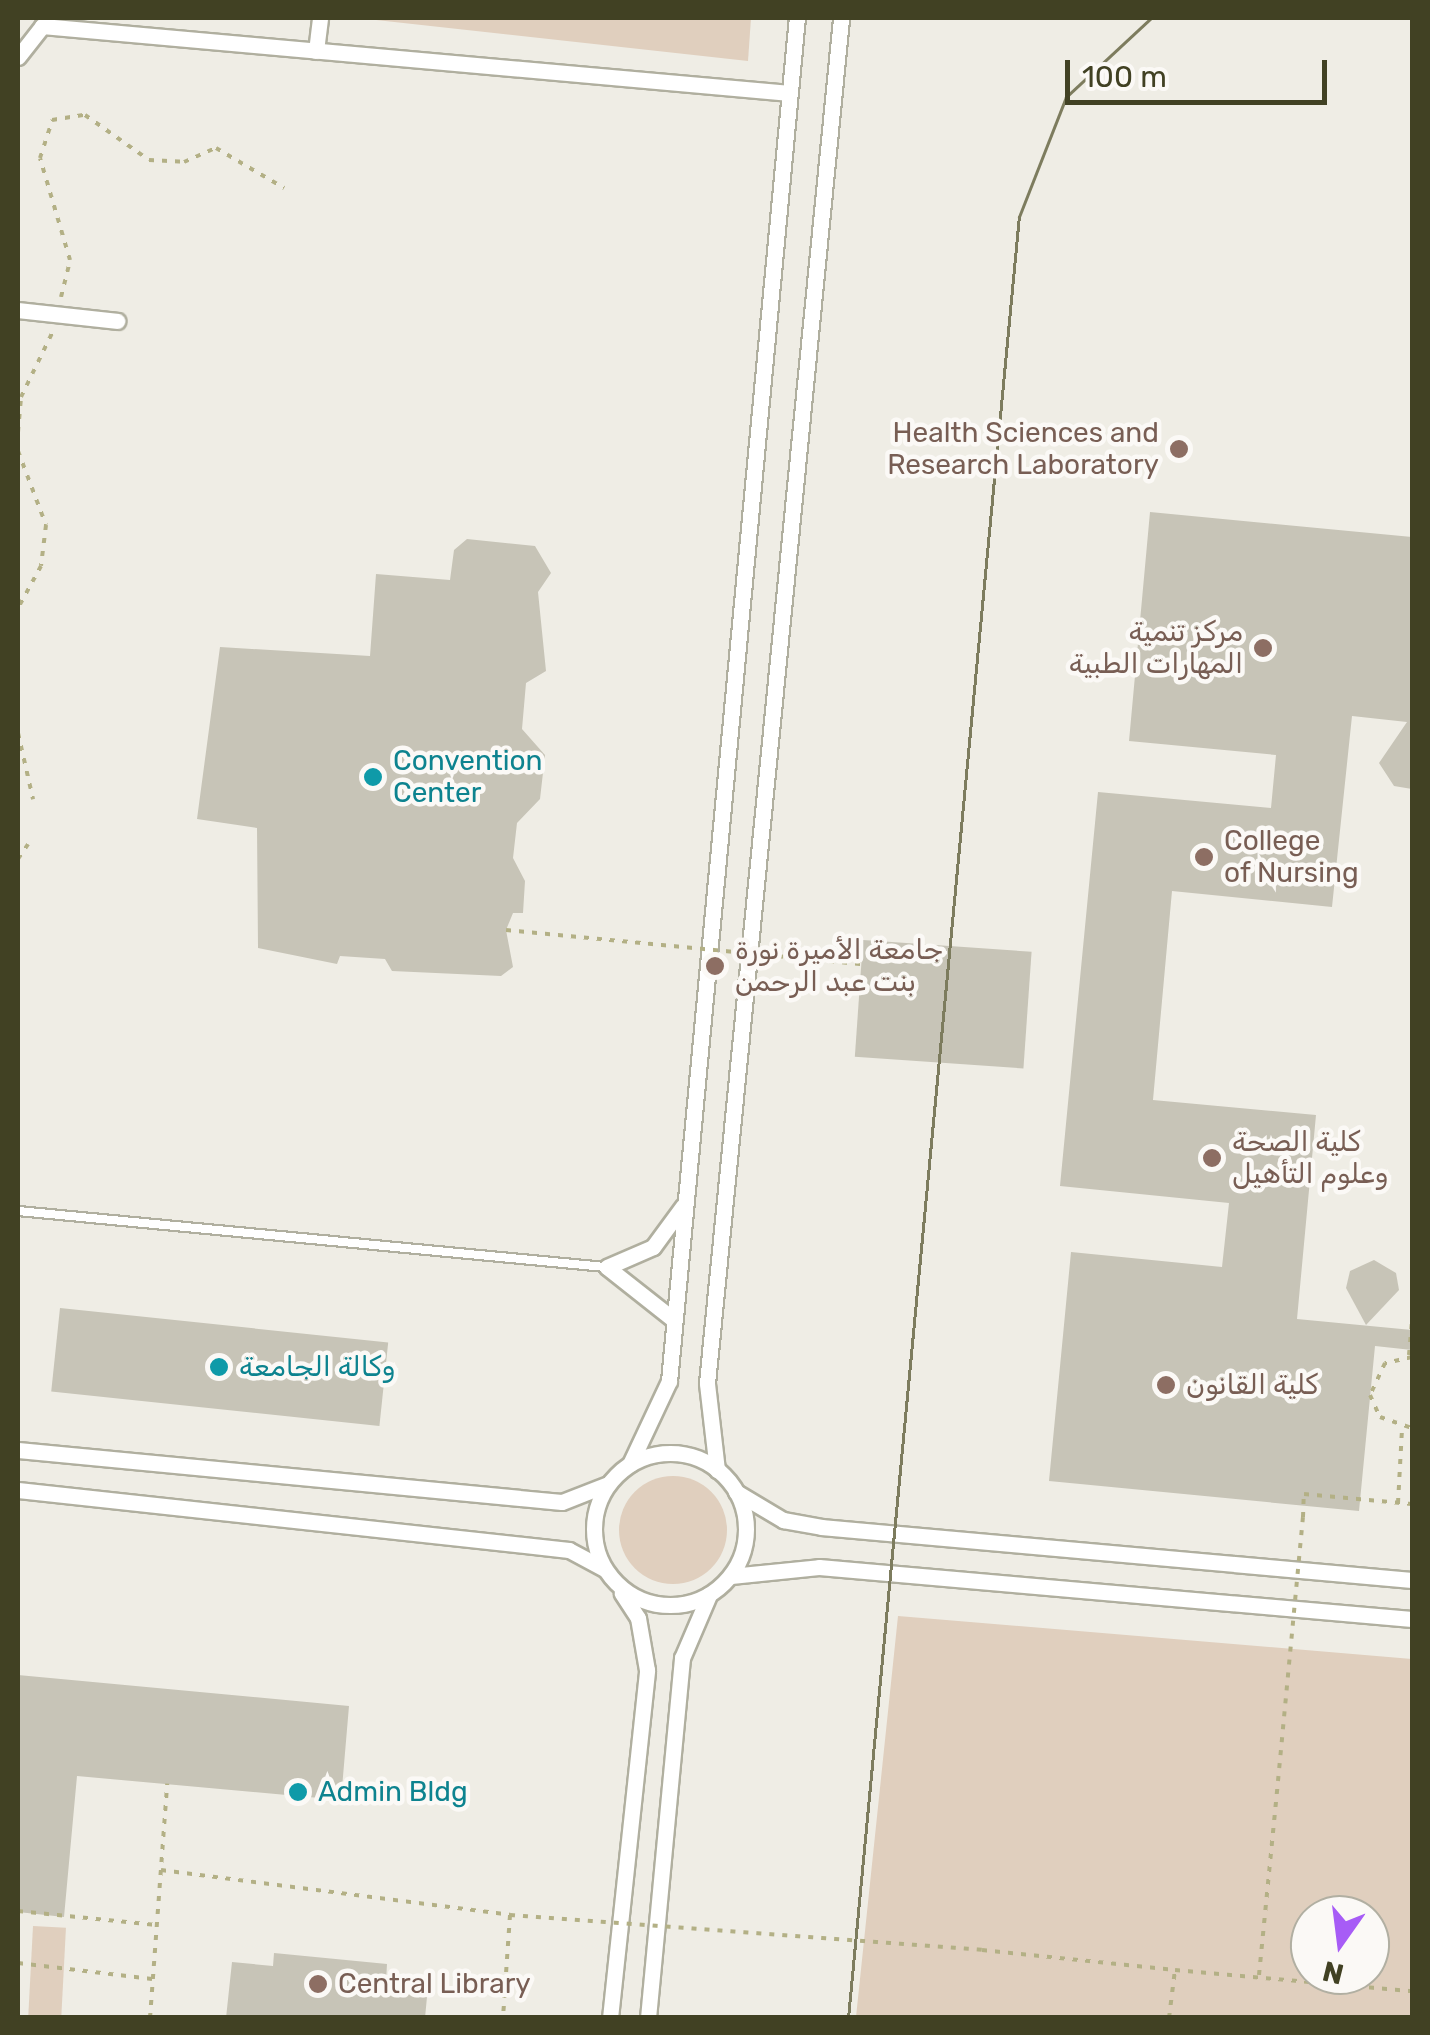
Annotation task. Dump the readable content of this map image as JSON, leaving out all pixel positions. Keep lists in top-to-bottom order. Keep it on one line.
{"places":["Health Sciences and Research Laboratory","مركز تنمية المهارات الطبية","Convention Center","College of Nursing","جامعة الأميرة نورة بنت عبد الرحمن","كلية الصحة وعلوم التأهيل","وكالة الجامعة","كلية القانون","Admin Bldg","Central Library"],"scale_bar":"100 m","north":"bottom"}
